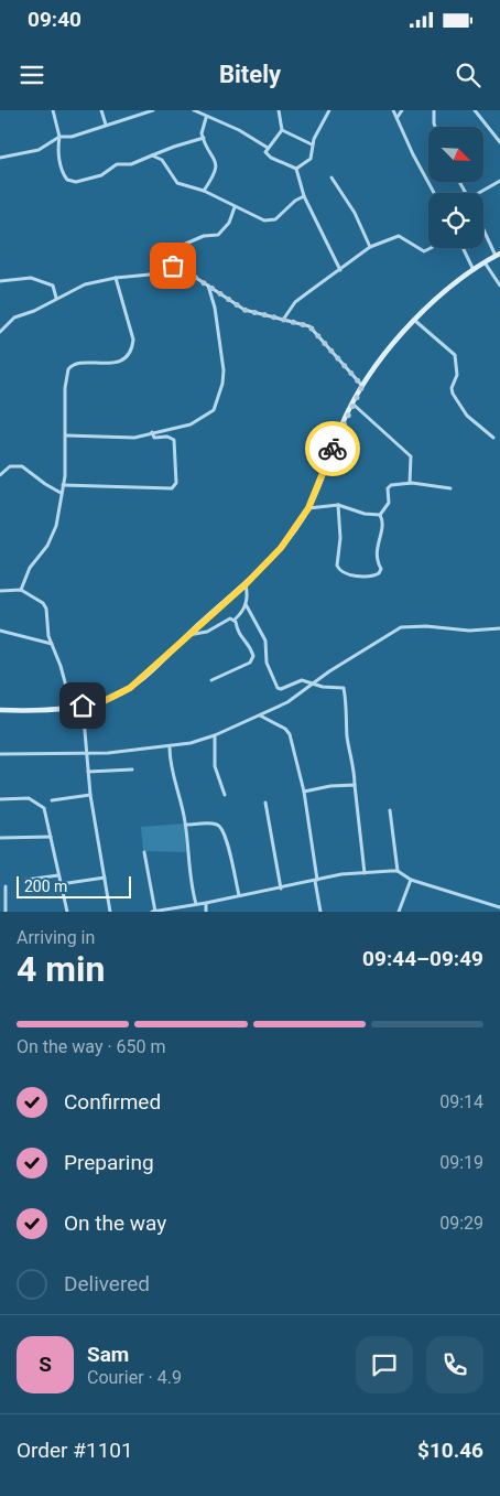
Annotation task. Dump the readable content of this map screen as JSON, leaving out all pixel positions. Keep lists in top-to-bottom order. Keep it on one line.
{"scale_bar":"200 m","north":"bottom right","page":{"status":"09:40","header":"Bitely","scale":"200 m","heading":["4 min","Arriving in","09:44–09:49"],"panel":["Sam","Courier · 4.9","Order #1101","$10.46"],"bar":"On the way · 650 m","list":[["Confirmed","09:14"],["Preparing","09:19"],["On the way","09:29"],"Delivered"],"round":"S"}}
